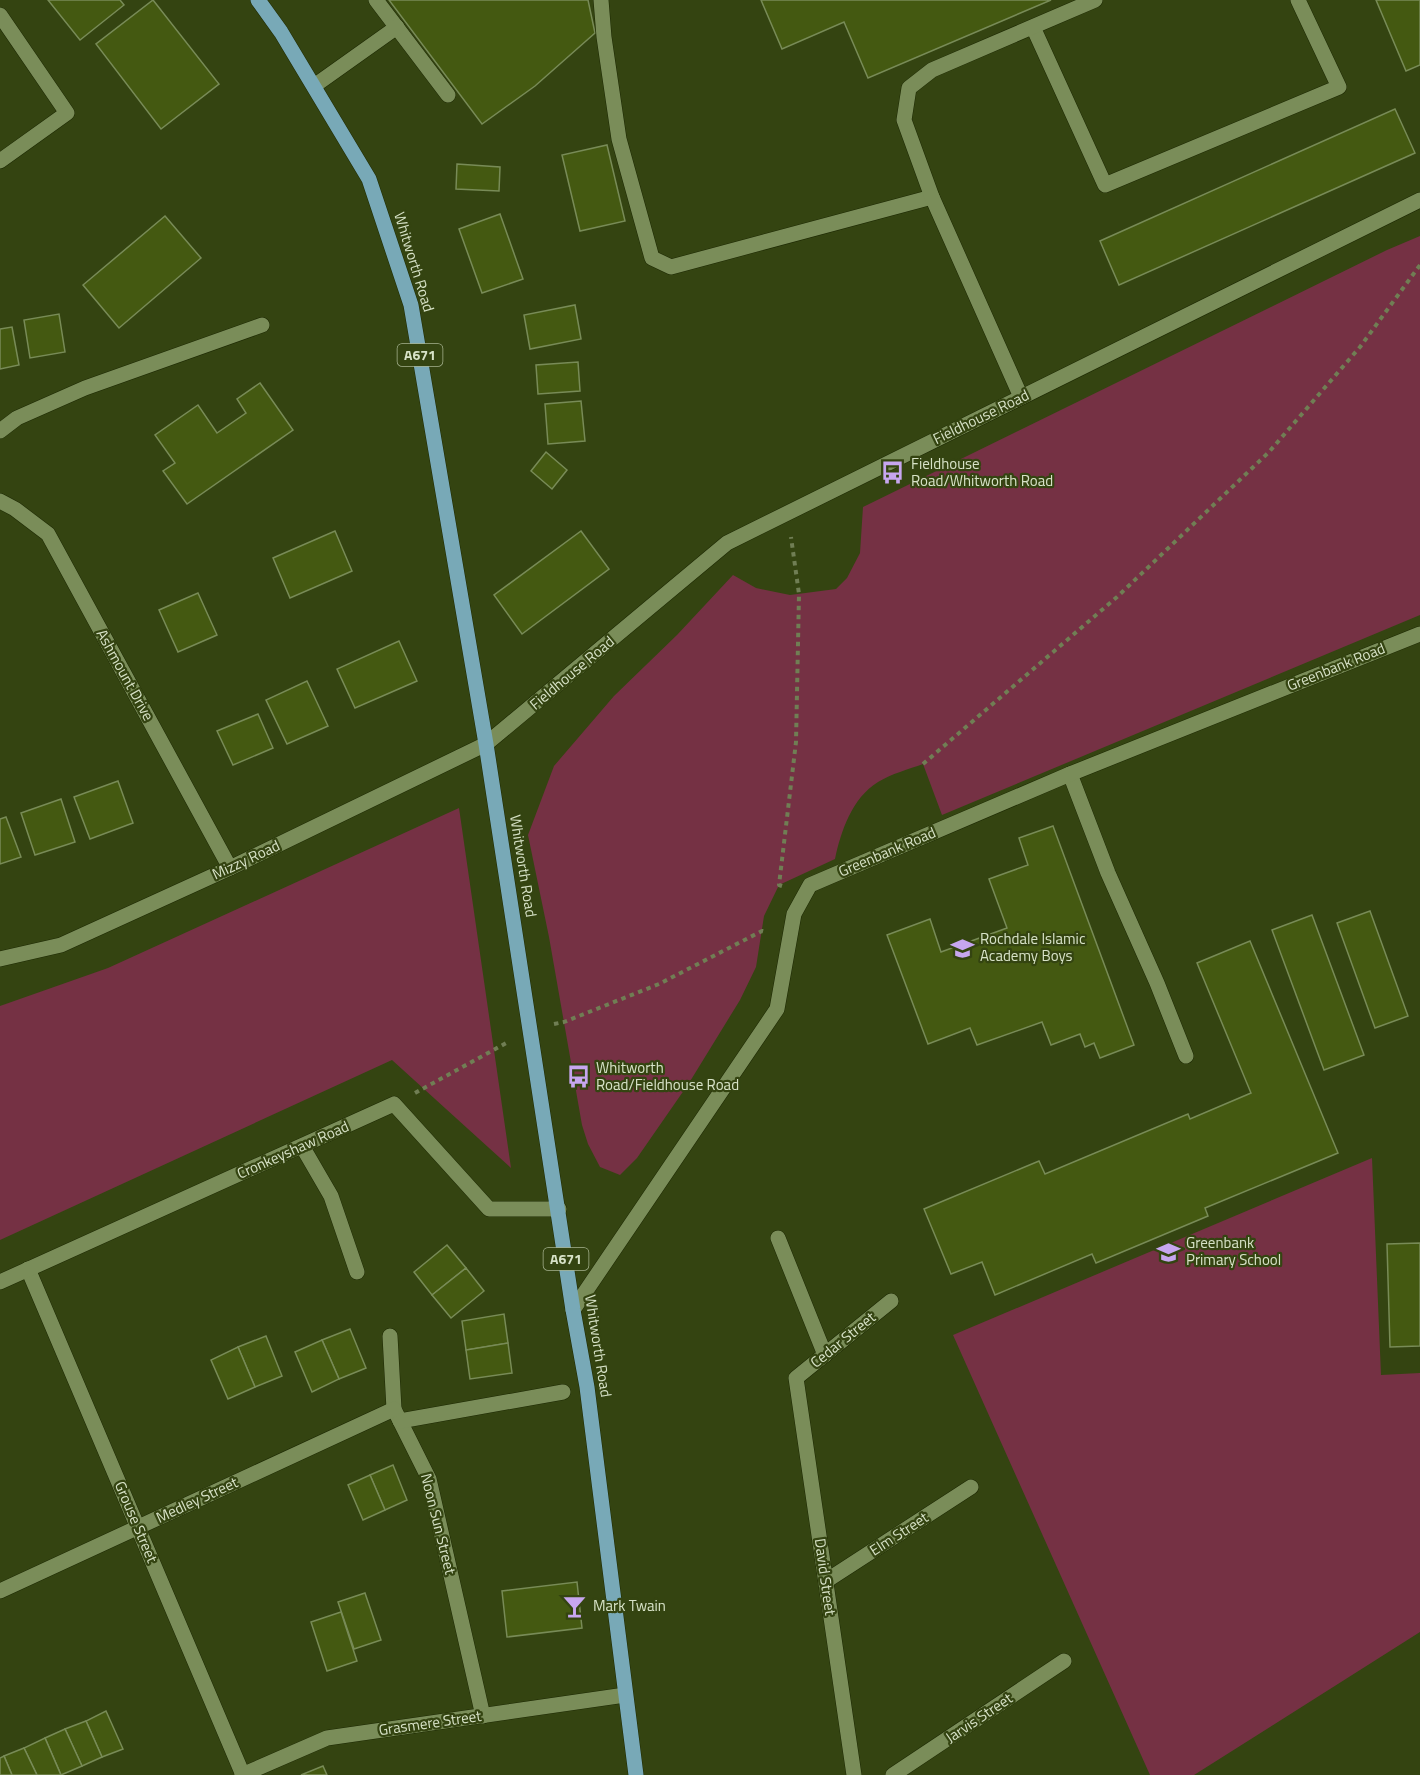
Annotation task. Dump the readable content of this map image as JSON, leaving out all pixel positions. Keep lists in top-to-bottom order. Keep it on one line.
{"streets":{"main road":["Whitworth Road","A671"],"street":["Fieldhouse Road","Greenbank Road","Ashmount Drive","Mizzy Road","Cronkeyshaw Road","Cedar Street","Medley Street","Grouse Street","Noon Sun Street","Elm Street","David Street","Jarvis Street","Grasmere Street"]},"crossings":[["Whitworth Road","Fieldhouse Road"],["Whitworth Road","Greenbank Road"],["Whitworth Road","Mizzy Road"],["Whitworth Road","Grasmere Street"],["Fieldhouse Road","Mizzy Road"],["Ashmount Drive","Mizzy Road"],["Cronkeyshaw Road","Grouse Street"],["Cedar Street","David Street"],["Medley Street","Grouse Street"],["Medley Street","Noon Sun Street"],["Grouse Street","Grasmere Street"],["Noon Sun Street","Grasmere Street"],["Elm Street","David Street"]],"places":{"bus stop":["Fieldhouse Road/Whitworth Road","Whitworth Road/Fieldhouse Road"],"school or university":["Rochdale Islamic Academy Boys","Greenbank Primary School"],"bar":["Mark Twain"]}}
